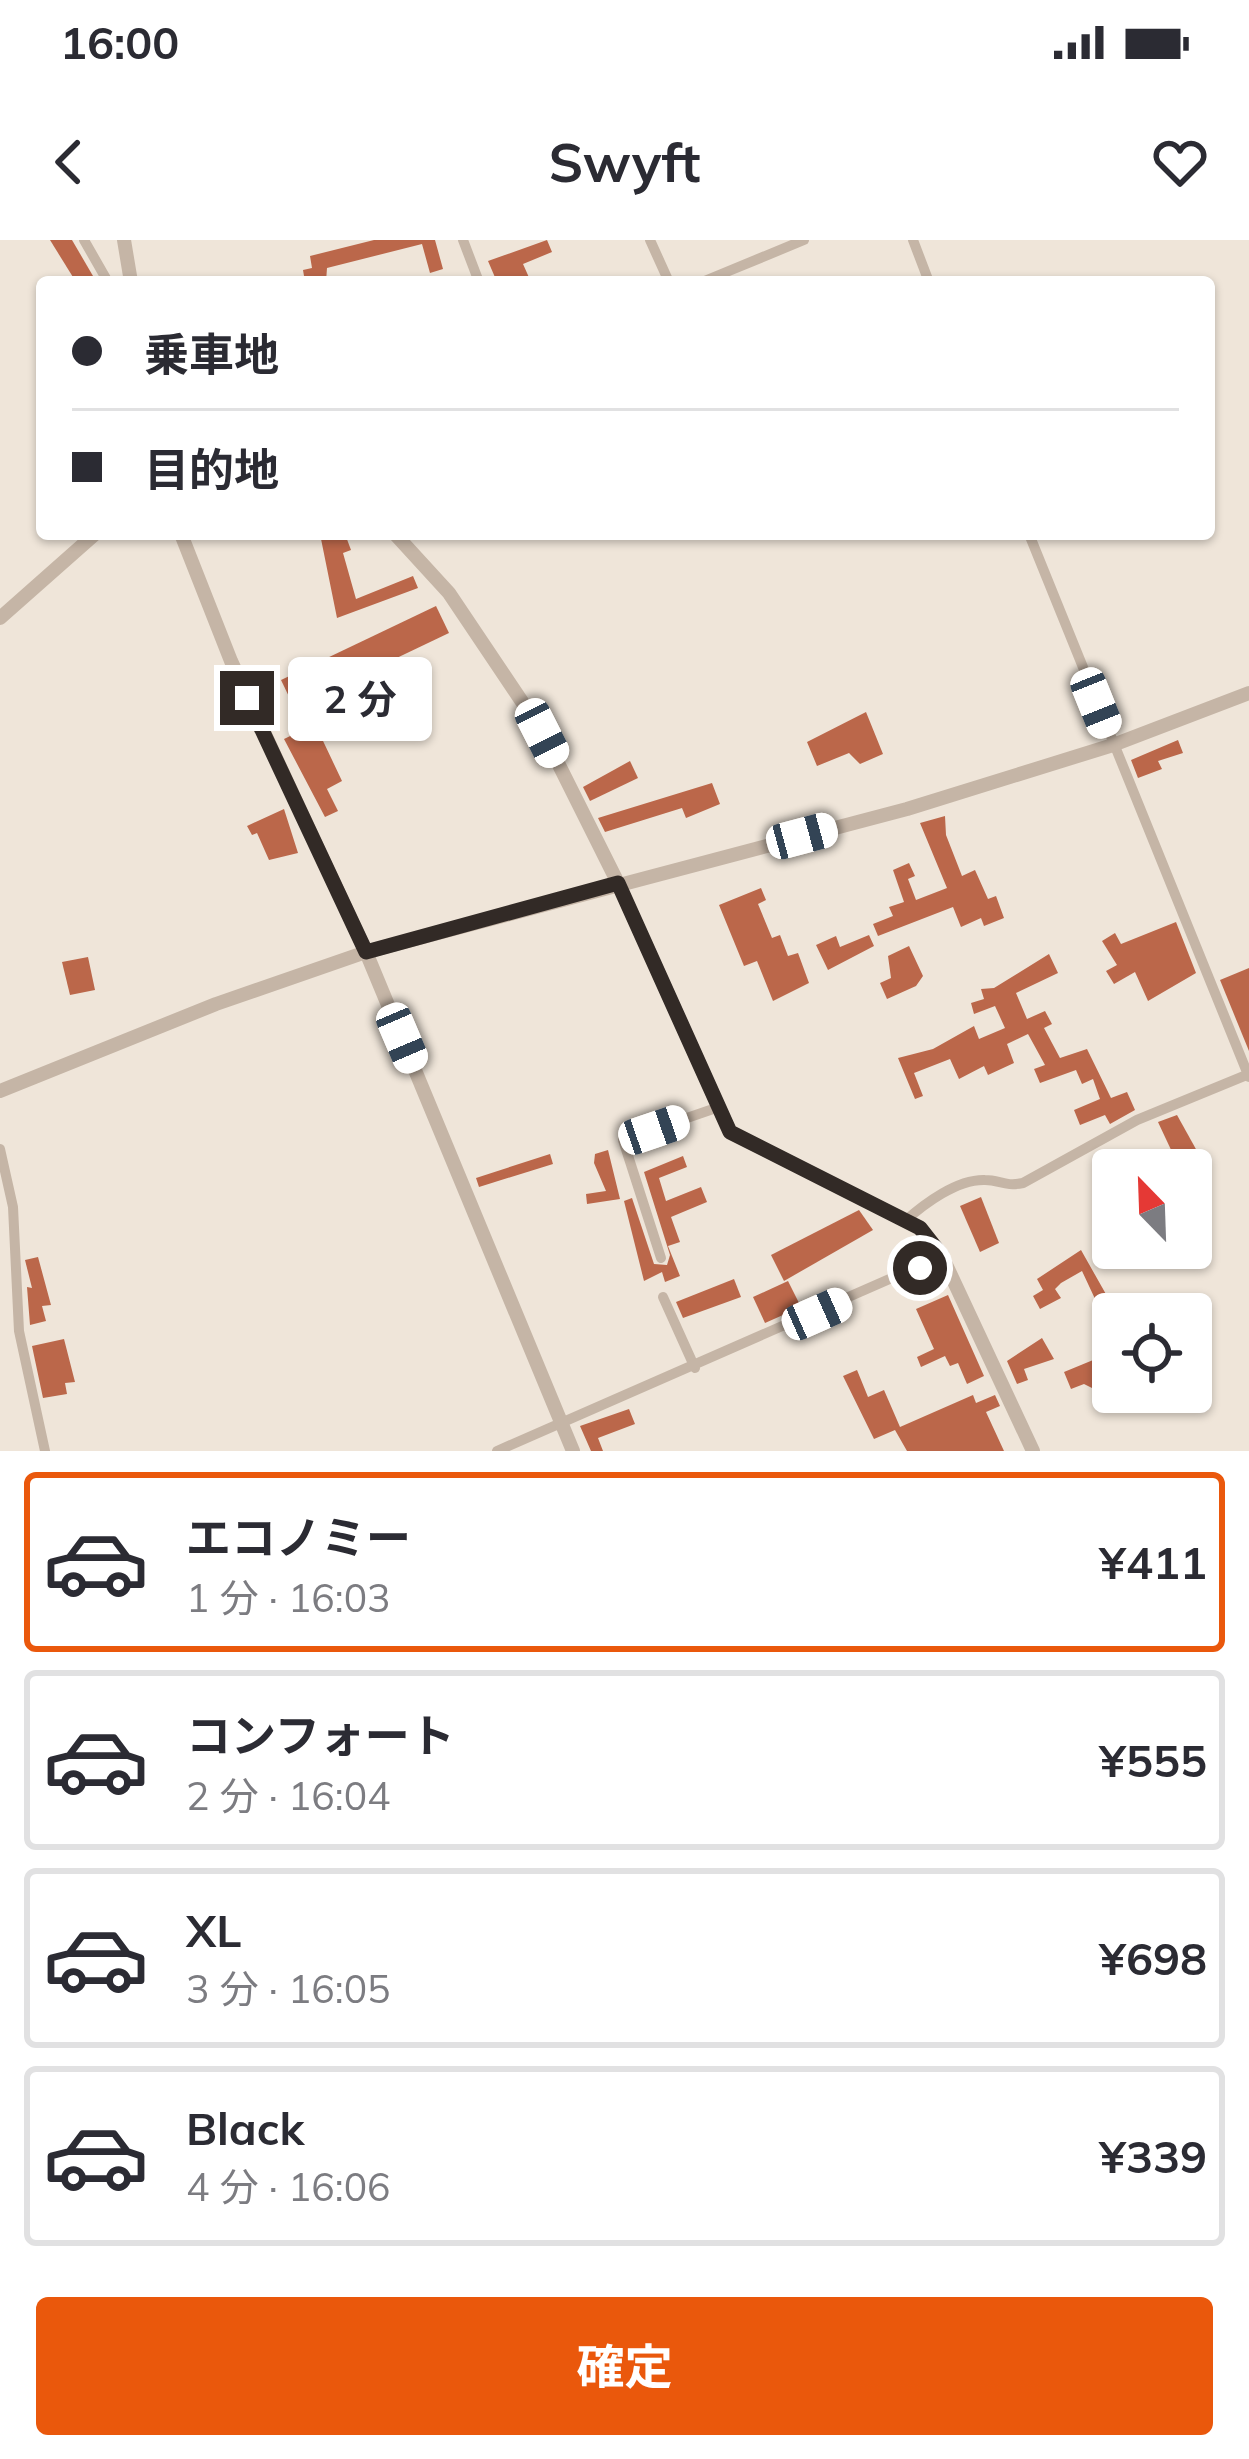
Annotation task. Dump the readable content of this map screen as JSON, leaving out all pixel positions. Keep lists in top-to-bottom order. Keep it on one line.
{"north":"top left","page":{"status":"16:00","header":"Swyft","banner":["乗車地","目的地"],"bubble":"2 分","list":[{"name":"エコノミー","note":"1 分 · 16:03","value":"¥411"},{"name":"コンフォート","note":"2 分 · 16:04","value":"¥555"},{"name":"XL","note":"3 分 · 16:05","value":"¥698"},{"name":"Black","note":"4 分 · 16:06","value":"¥339"}],"buttons":"確定"}}
